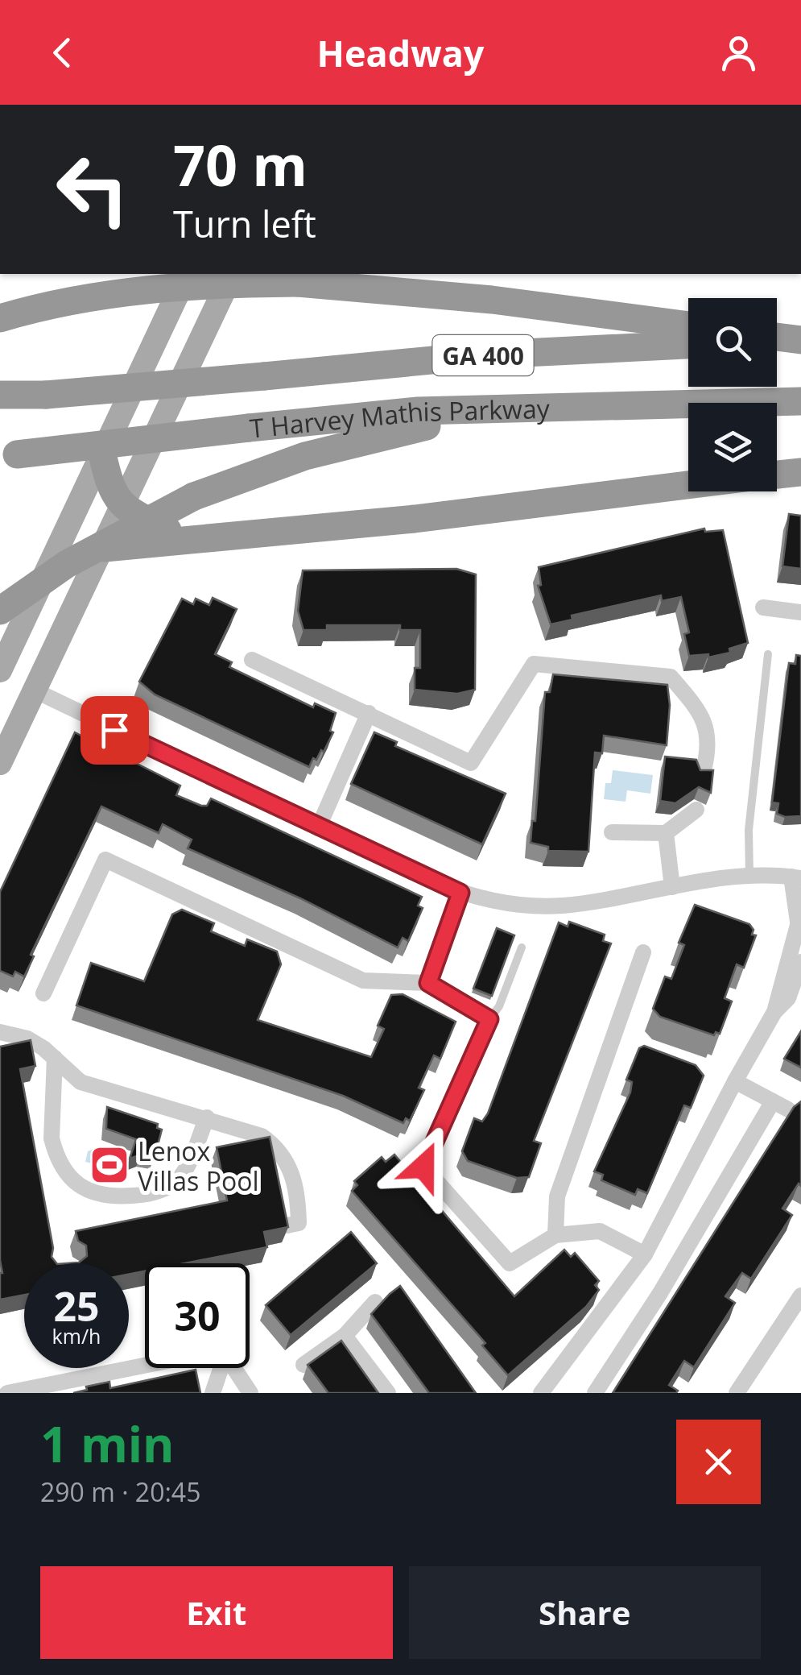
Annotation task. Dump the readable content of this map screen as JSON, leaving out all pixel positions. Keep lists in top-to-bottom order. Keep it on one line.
{"streets":{"highway":["GA 400","T Harvey Mathis Parkway"]},"places":{"sports":["Lenox Villas Pool"]},"page":{"header":"Headway","turn":["70 m","Turn left"],"speed":"25 km/h","limit":"30","heading":["1 min","290 m · 20:45"],"buttons":["Exit","Share"]}}
